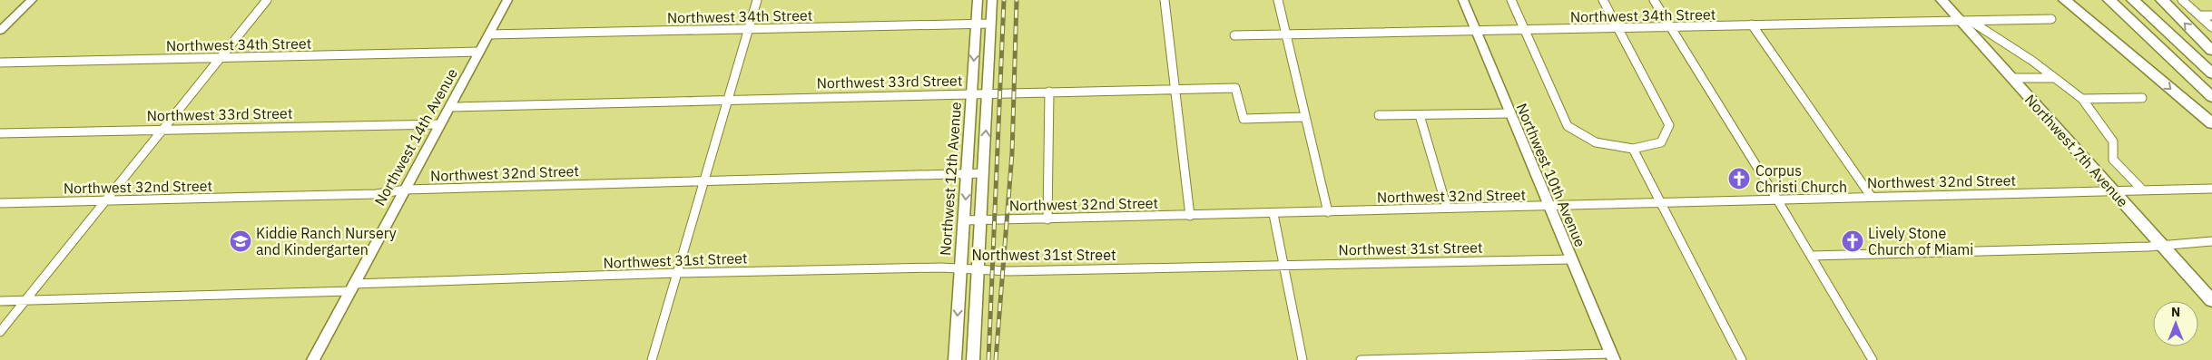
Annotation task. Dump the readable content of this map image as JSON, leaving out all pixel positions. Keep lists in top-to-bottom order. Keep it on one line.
{"streets":{"main road":["Northwest 14th Avenue","Northwest 7th Avenue","Northwest 10th Avenue","Northwest 12th Avenue"],"street":["Northwest 34th Street","Northwest 33rd Street","Northwest 32nd Street","Northwest 31st Street"]},"crossings":[["Northwest 34th Street","Northwest 14th Avenue"],["Northwest 34th Street","Northwest 7th Avenue"],["Northwest 34th Street","Northwest 10th Avenue"],["Northwest 34th Street","Northwest 12th Avenue"],["Northwest 33rd Street","Northwest 14th Avenue"],["Northwest 33rd Street","Northwest 12th Avenue"],["Northwest 14th Avenue","Northwest 32nd Street"],["Northwest 14th Avenue","Northwest 31st Street"],["Northwest 7th Avenue","Northwest 32nd Street"],["Northwest 32nd Street","Northwest 10th Avenue"],["Northwest 32nd Street","Northwest 12th Avenue"],["Northwest 10th Avenue","Northwest 31st Street"],["Northwest 12th Avenue","Northwest 31st Street"]],"places":{"church":["Corpus Christi Church","Lively Stone Church of Miami"],"school or university":["Kiddie Ranch Nursery and Kindergarten"]},"north":"top"}
